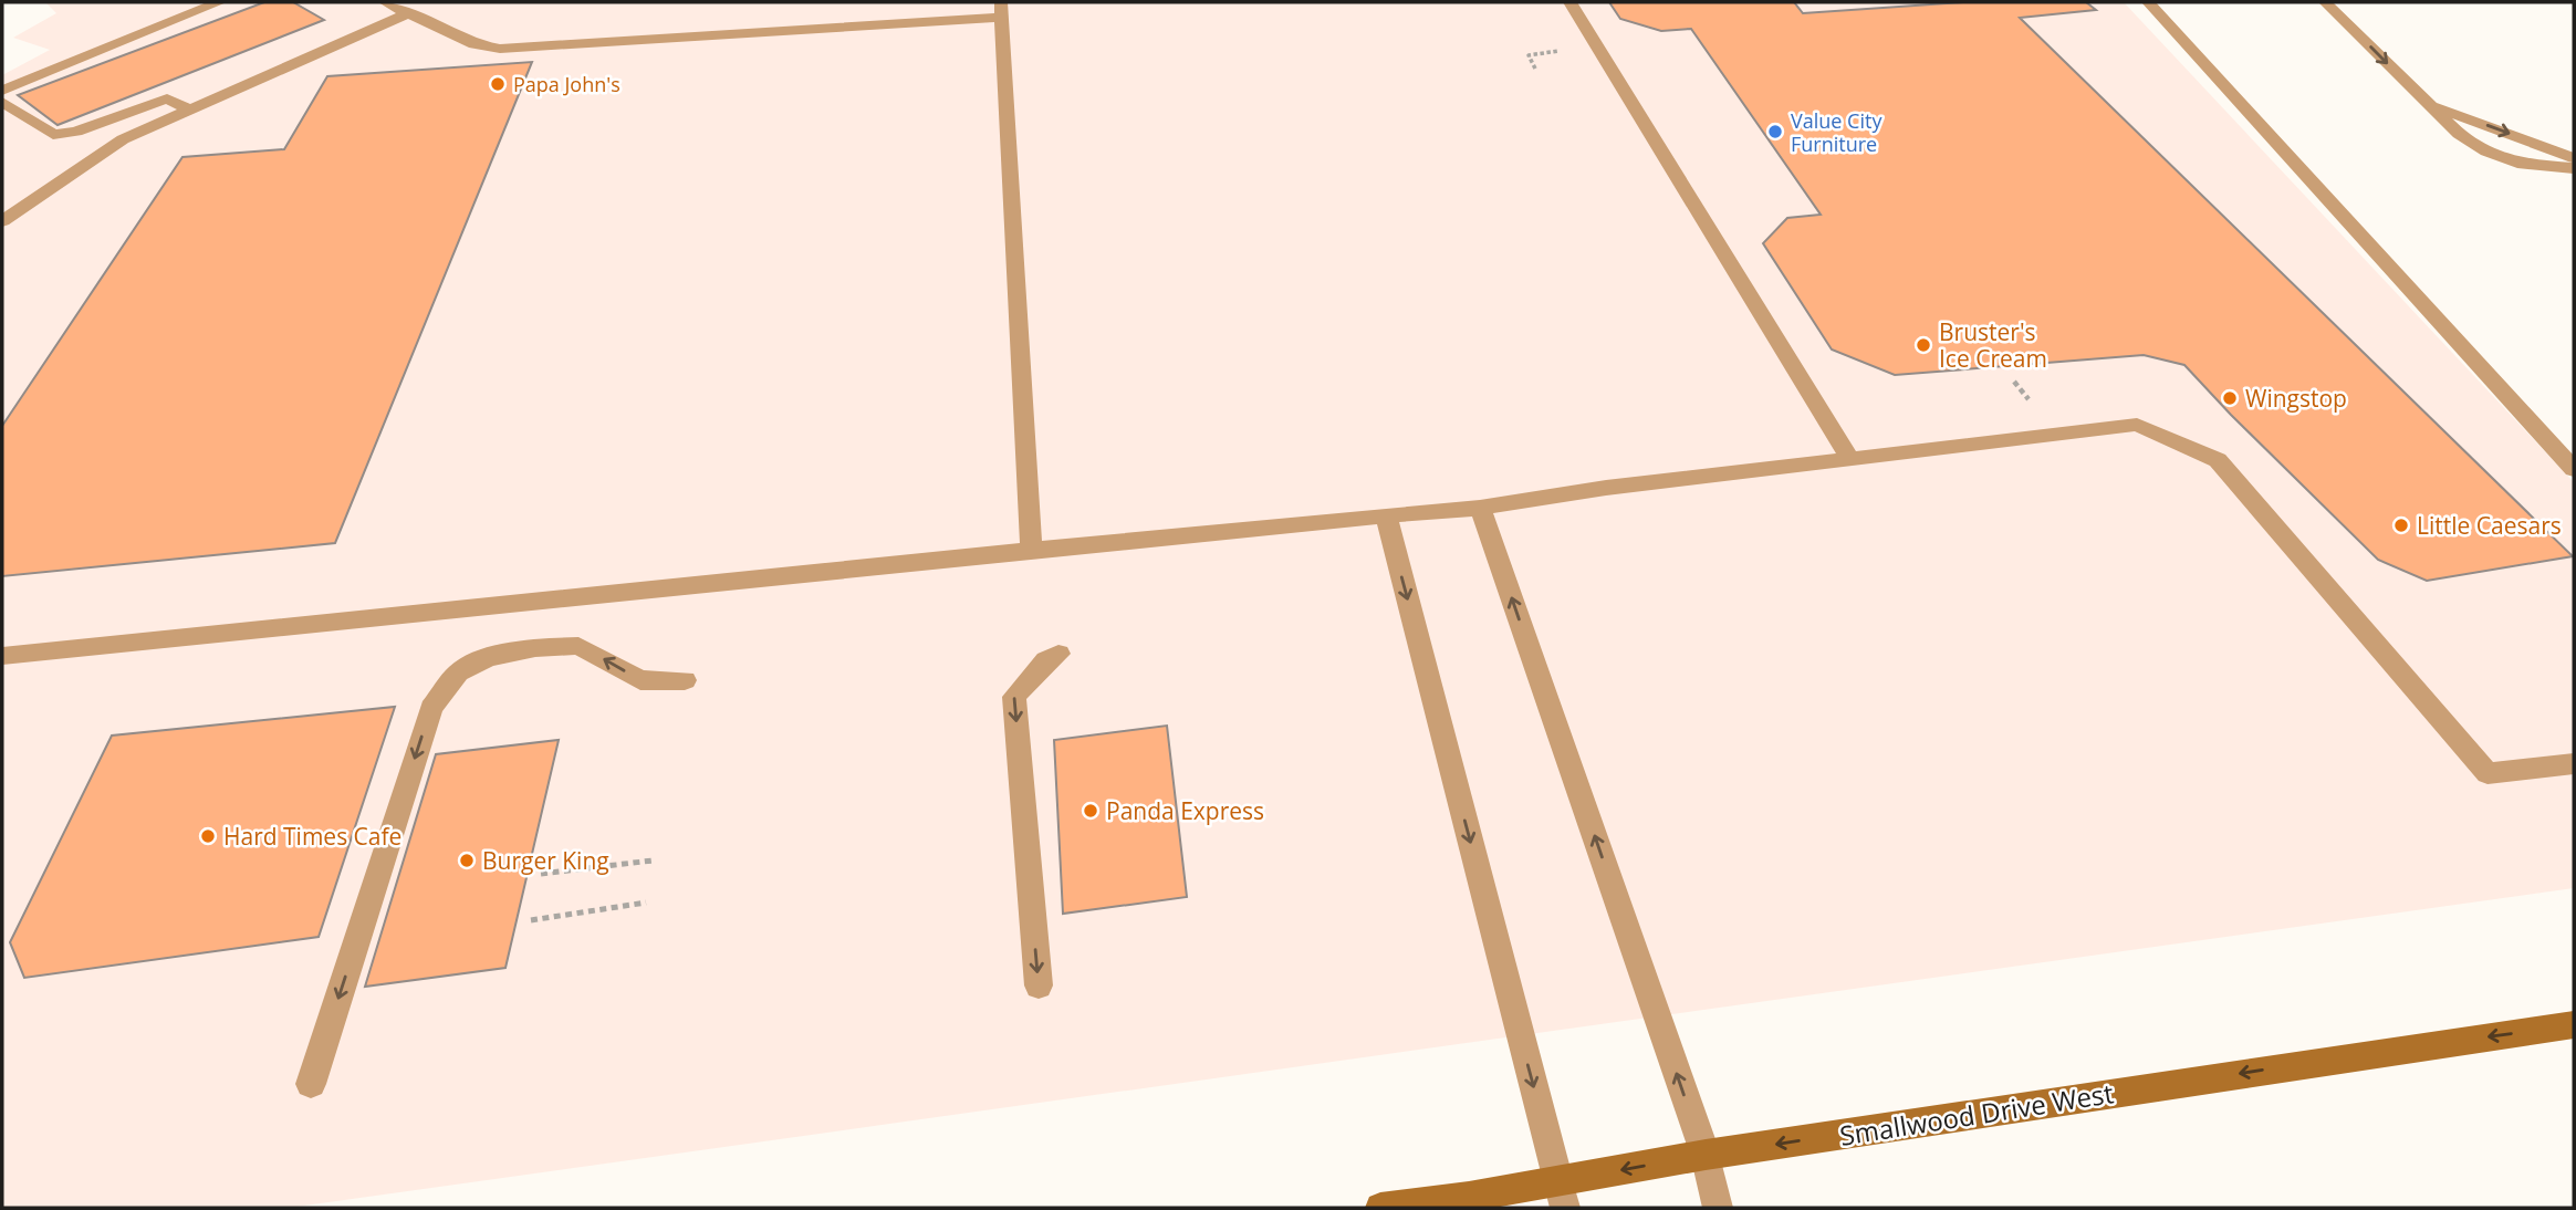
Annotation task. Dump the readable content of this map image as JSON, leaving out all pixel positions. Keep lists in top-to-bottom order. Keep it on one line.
{"streets":{"main road":["Smallwood Drive West"]},"one_way":["Smallwood Drive West"],"places":["Papa John's","Value City Furniture","Bruster's Ice Cream","Wingstop","Little Caesars","Panda Express","Hard Times Cafe","Burger King"]}
